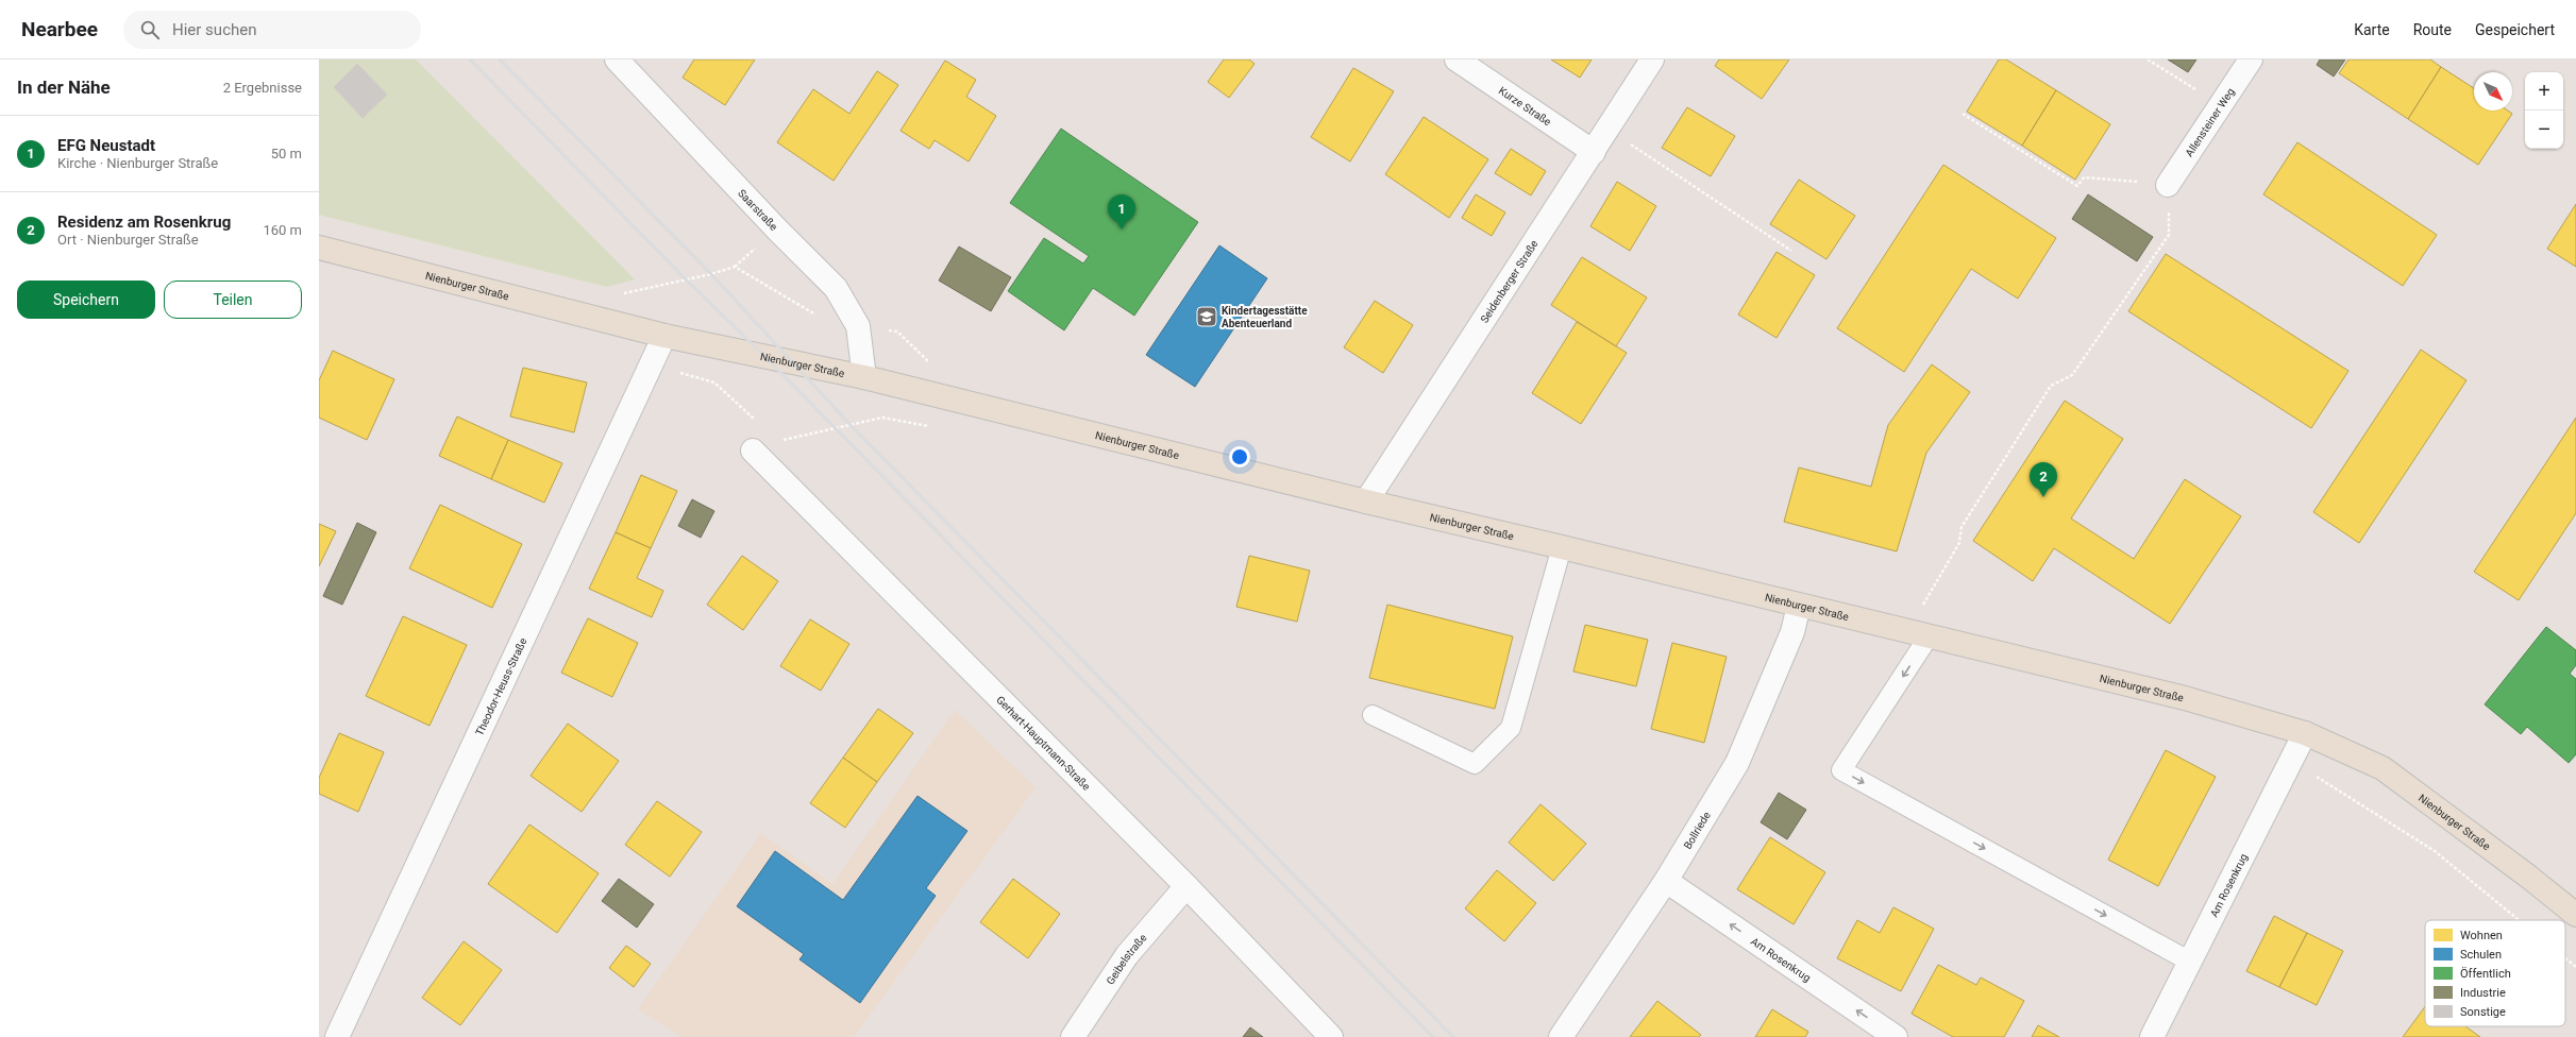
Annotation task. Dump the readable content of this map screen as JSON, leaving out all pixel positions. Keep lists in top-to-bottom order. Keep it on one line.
{"streets":{"main road":["Nienburger Straße"],"street":["Kurze Straße","Allensteiner Weg","Saarstraße","Seidenberger Straße","Theodor-Heuss-Straße","Gerhart-Hauptmann-Straße","Bollriede","Am Rosenkrug","Geibelstraße"]},"crossings":[["Kurze Straße","Seidenberger Straße"],["Saarstraße","Nienburger Straße"],["Seidenberger Straße","Nienburger Straße"],["Nienburger Straße","Theodor-Heuss-Straße"],["Nienburger Straße","Bollriede"],["Nienburger Straße","Am Rosenkrug"],["Gerhart-Hauptmann-Straße","Geibelstraße"],["Bollriede","Am Rosenkrug"]],"one_way":["Am Rosenkrug"],"places":{"school or university":["Kindertagesstätte Abenteuerland"]},"legend":["Wohnen","Schulen","Öffentlich","Industrie","Sonstige"],"north":"bottom right","page":{"header":"Nearbee","search":"Hier suchen","nav":["Karte","Route","Gespeichert"],"heading":["In der Nähe","2 Ergebnisse"],"map_buttons":["+","−"],"list":[{"mark":"1","name":"EFG Neustadt","note":"Kirche · Nienburger Straße","value":"50 m"},{"mark":"2","name":"Residenz am Rosenkrug","note":"Ort · Nienburger Straße","value":"160 m"}],"pins":["1","2"],"buttons":["Speichern","Teilen"]}}
